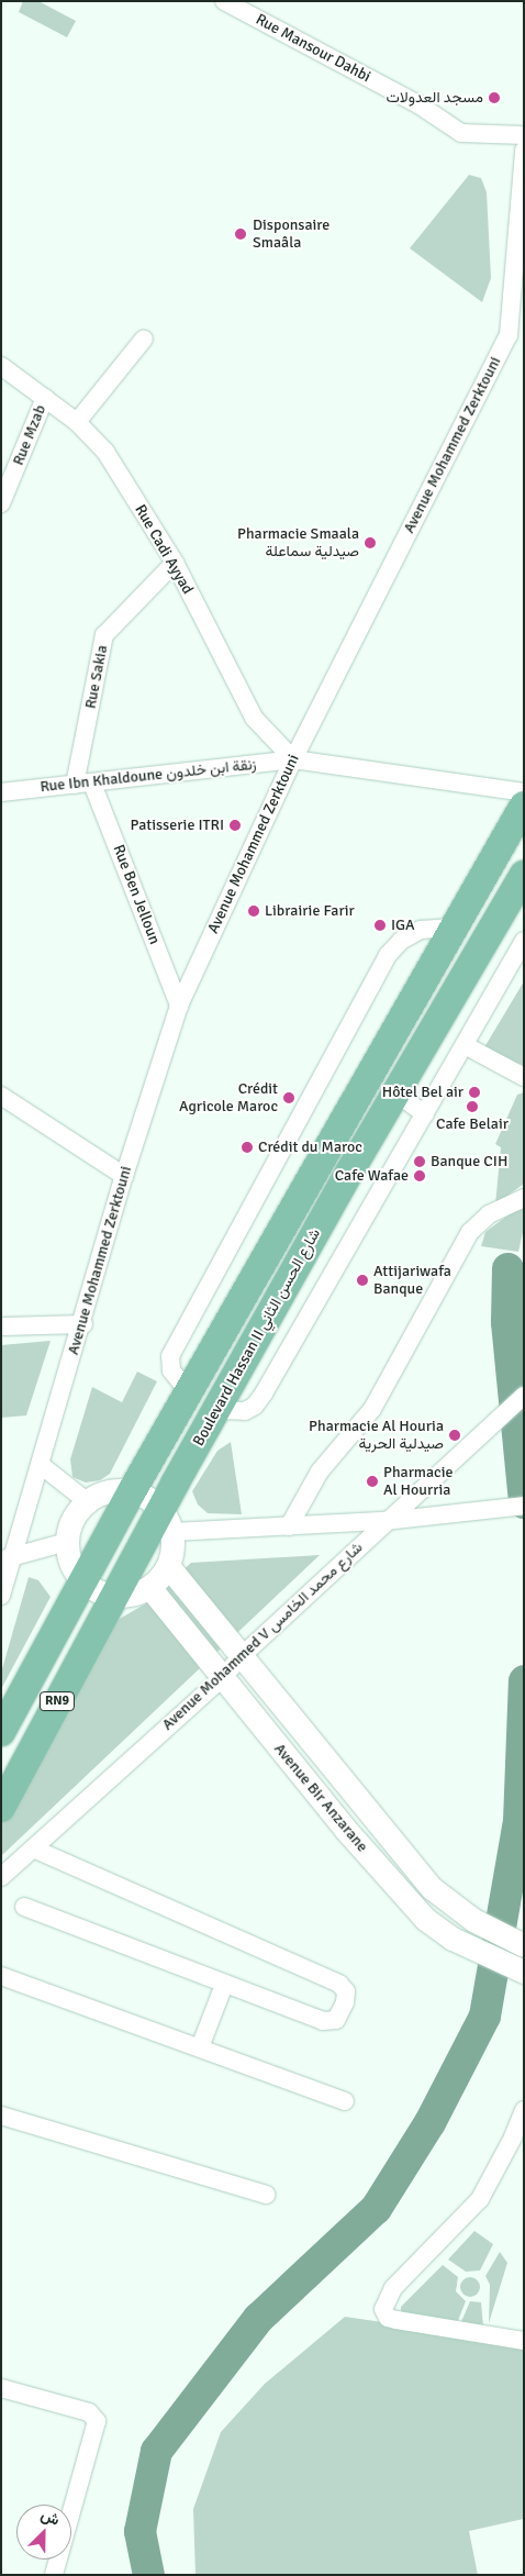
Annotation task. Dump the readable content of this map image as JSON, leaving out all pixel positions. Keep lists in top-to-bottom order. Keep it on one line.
{"streets":{"main road":["Boulevard Hassan II شارع الحسن الثاني","RN9"],"street":["Rue Mansour Dahbi","Rue Mzab","Avenue Mohammed Zerktouni","Rue Cadi Ayyad","Rue Sakia","Rue Ibn Khaldoune زنقة ابن خلدون","Rue Ben Jelloun","Avenue Mohammed V شارع محمد الخامس","Avenue Bir Anzarane"]},"crossings":[["Rue Mzab","Rue Cadi Ayyad"],["Avenue Mohammed Zerktouni","Rue Cadi Ayyad"],["Avenue Mohammed Zerktouni","Rue Ibn Khaldoune زنقة ابن خلدون"],["Avenue Mohammed Zerktouni","Rue Ben Jelloun"],["Rue Cadi Ayyad","Rue Sakia"],["Rue Cadi Ayyad","Rue Ibn Khaldoune زنقة ابن خلدون"],["Rue Sakia","Rue Ibn Khaldoune زنقة ابن خلدون"],["Rue Sakia","Rue Ben Jelloun"],["Rue Ibn Khaldoune زنقة ابن خلدون","Rue Ben Jelloun"],["Boulevard Hassan II شارع الحسن الثاني","RN9"],["Avenue Mohammed V شارع محمد الخامس","Avenue Bir Anzarane"],["RN9","Avenue Bir Anzarane"]],"places":["مسجد العدولات","Disponsaire Smaâla","Pharmacie Smaala صيدلية سماعلة","Patisserie ITRI","Librairie Farir","IGA","Hôtel Bel air","Crédit Agricole Maroc","Cafe Belair","Crédit du Maroc","Banque CIH","Cafe Wafae","Attijariwafa Banque","Pharmacie Al Houria صيدلية الحرية","Pharmacie Al Hourria"],"north":"top right"}
